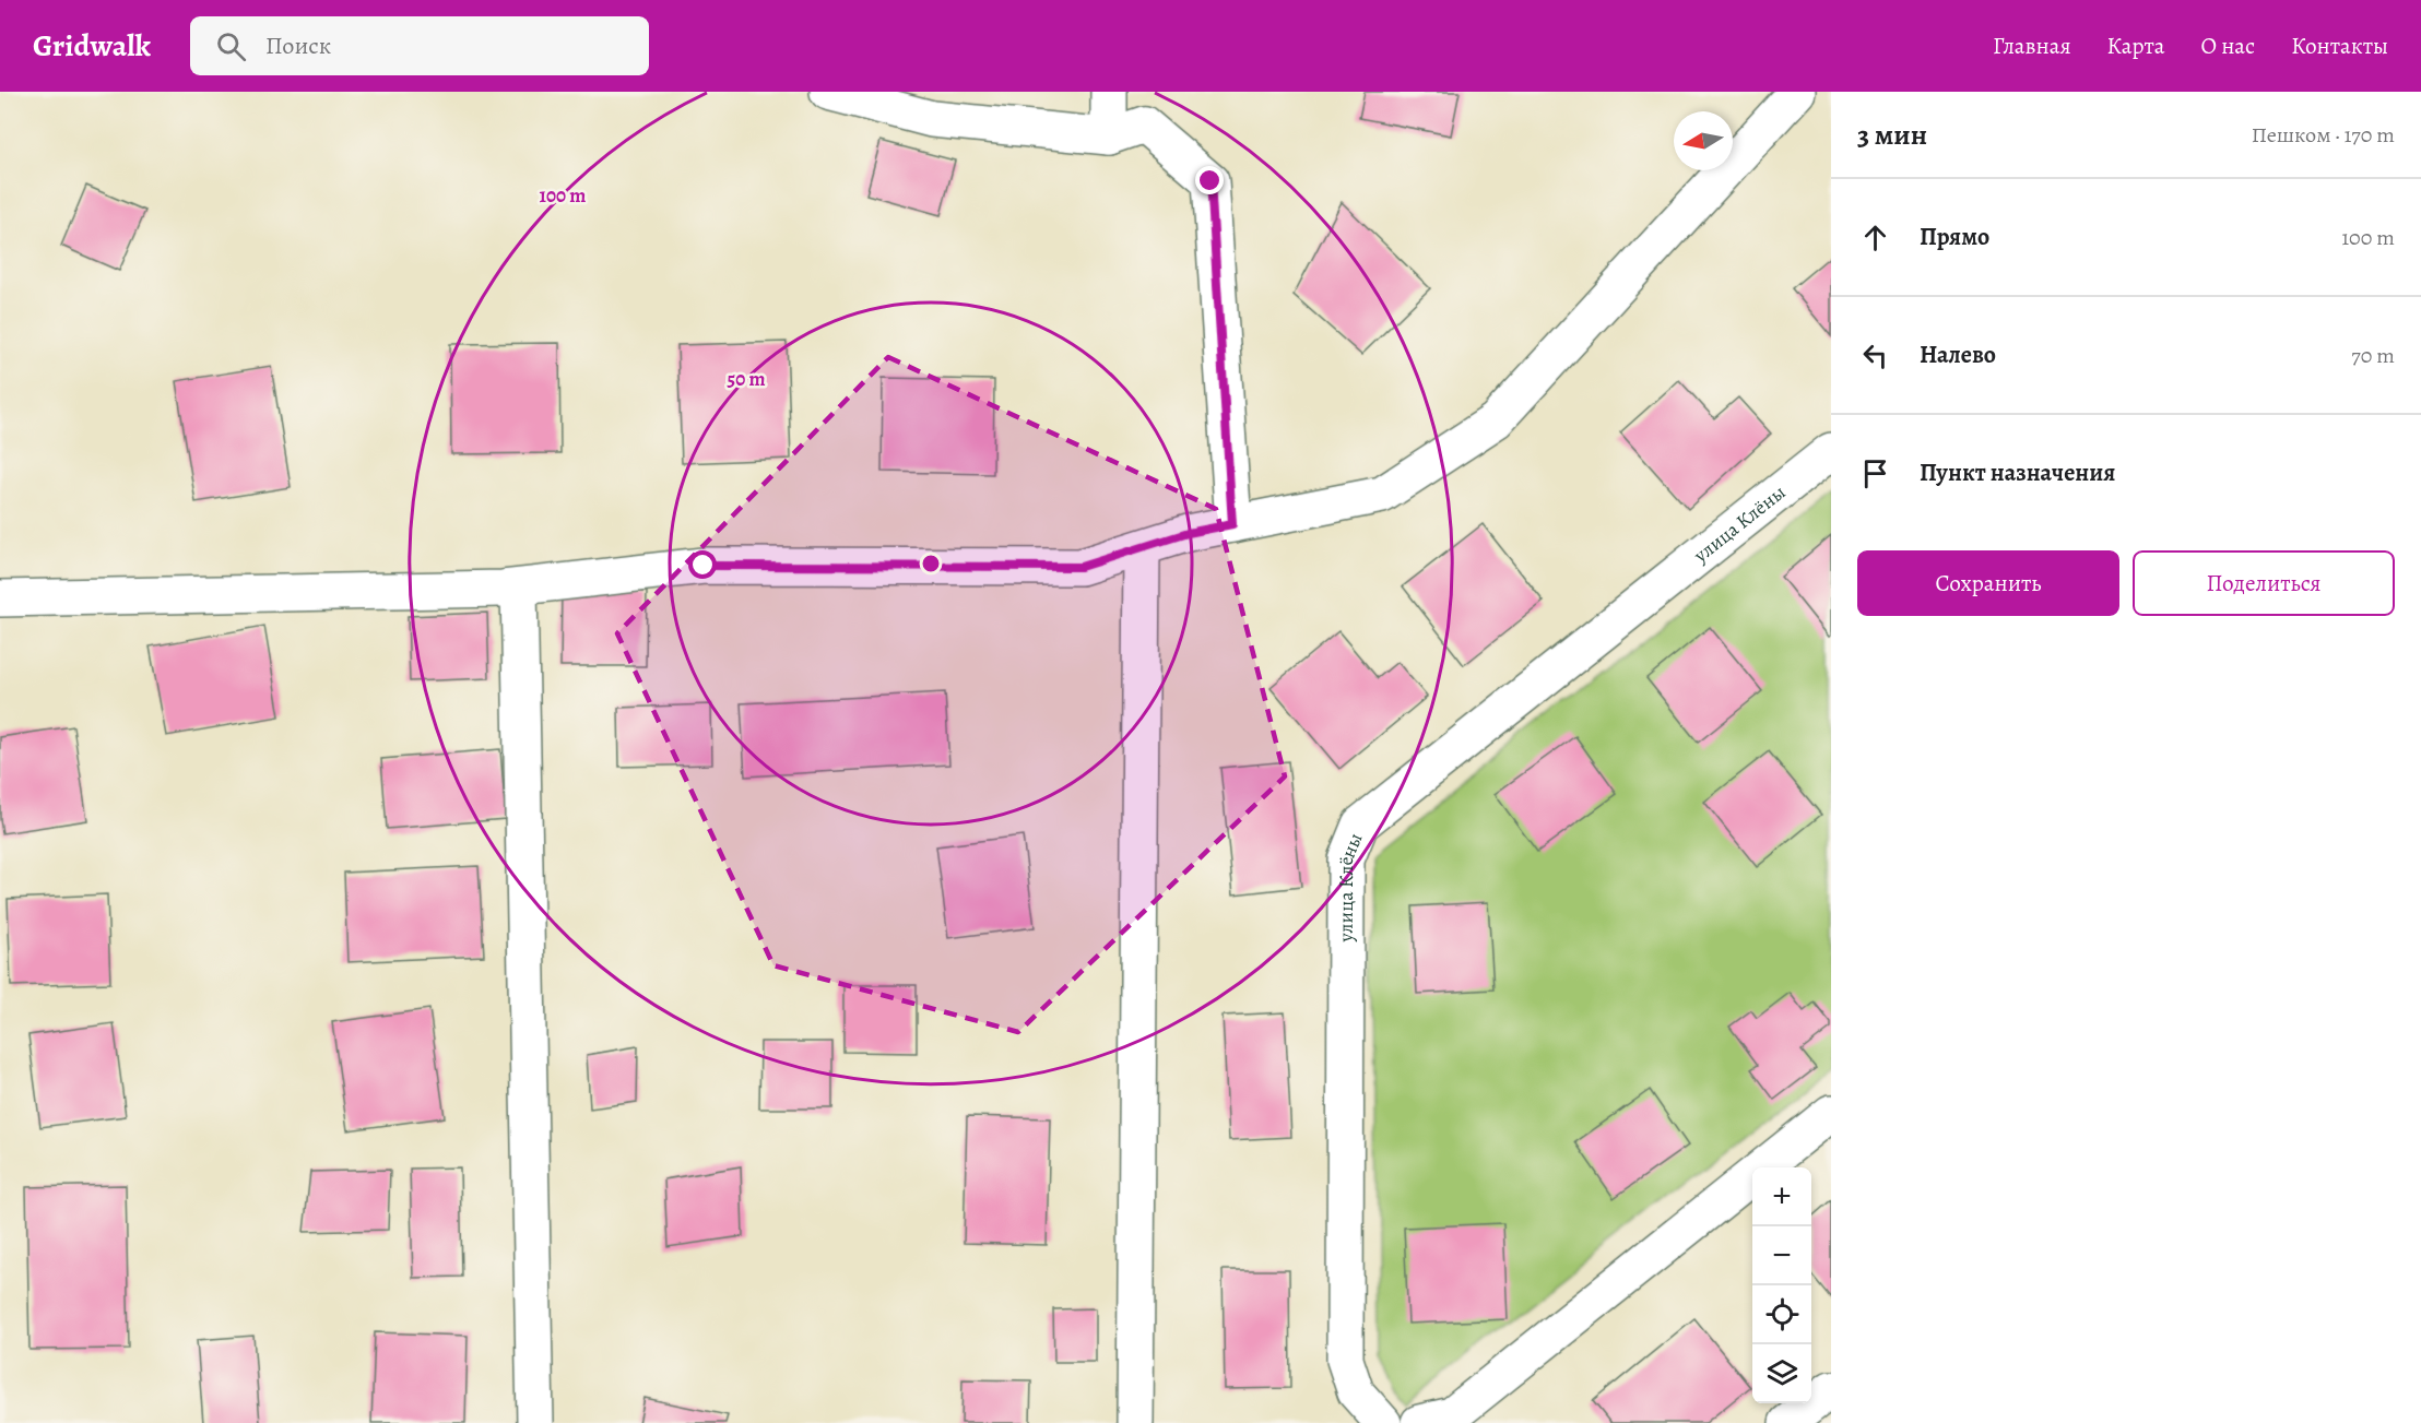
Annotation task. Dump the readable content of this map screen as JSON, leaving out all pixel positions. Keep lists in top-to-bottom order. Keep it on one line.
{"streets":{"street":["улица Клёны"]},"north":"left","page":{"header":"Gridwalk","search":"Поиск","nav":["Главная","Карта","О нас","Контакты"],"heading":["3 мин","Пешком · 170 m"],"list":[["Прямо","100 m"],["Налево","70 m"],"Пункт назначения"],"buttons":["Сохранить","Поделиться"],"map_buttons":["+","−"]},"rings":["100 m","50 m"]}
